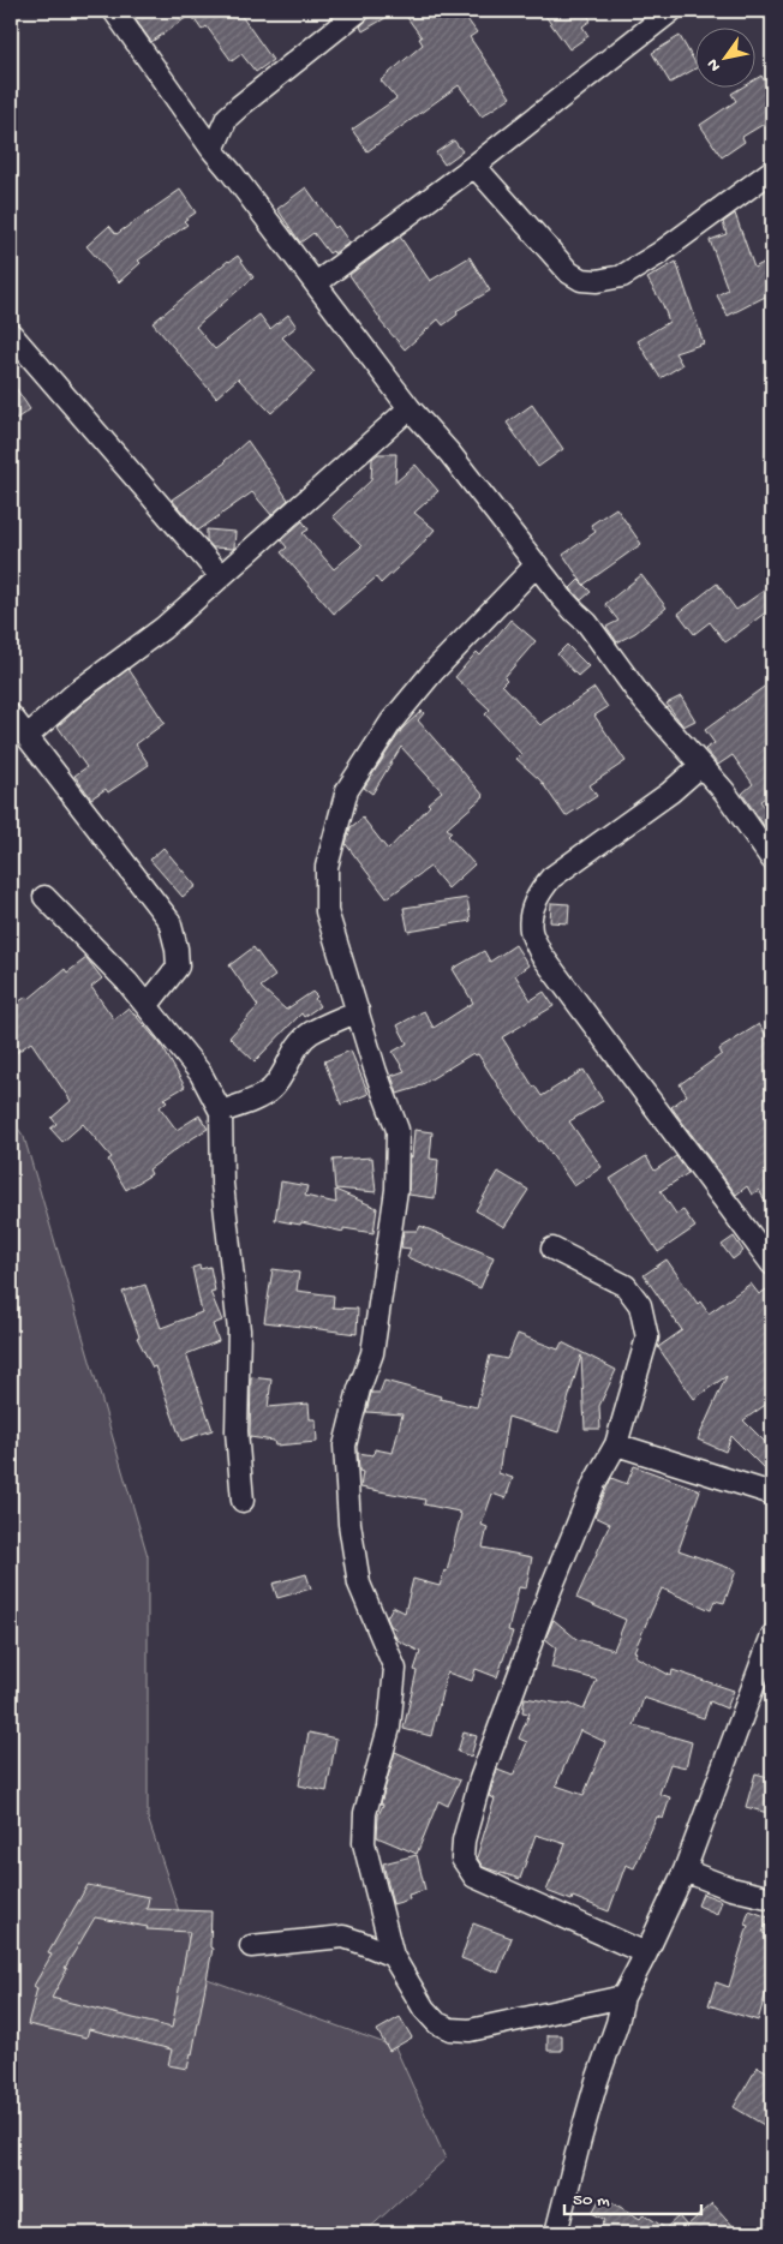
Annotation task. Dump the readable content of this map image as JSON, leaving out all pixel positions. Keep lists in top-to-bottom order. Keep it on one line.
{"scale_bar":"50 m","north":"bottom left"}
